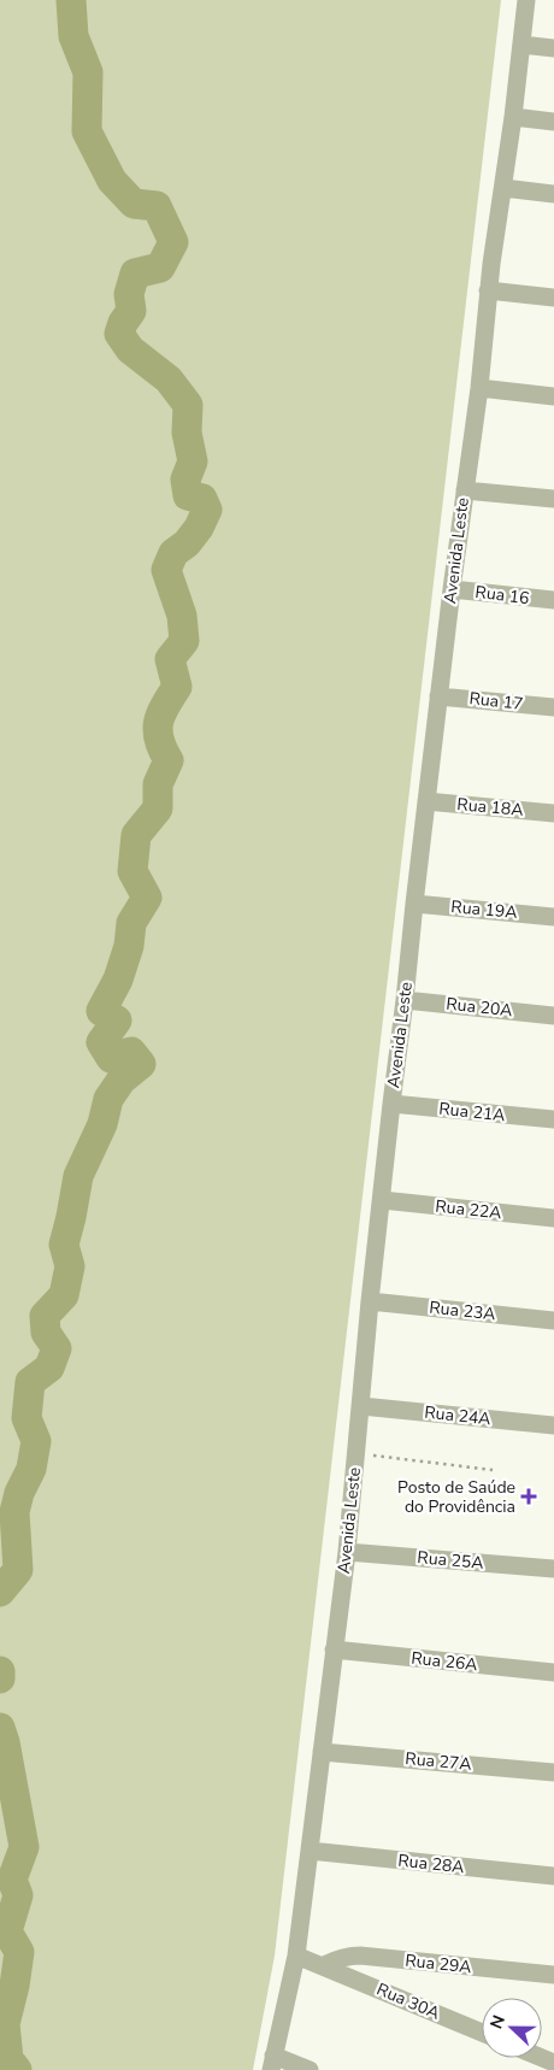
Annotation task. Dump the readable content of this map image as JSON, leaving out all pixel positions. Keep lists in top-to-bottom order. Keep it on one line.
{"streets":{"street":["Avenida Leste","Rua 16","Rua 17","Rua 18A","Rua 19A","Rua 20A","Rua 21A","Rua 22A","Rua 23A","Rua 24A","Rua 25A","Rua 26A","Rua 27A","Rua 28A","Rua 29A","Rua 30A"]},"crossings":[["Avenida Leste","Rua 16"],["Avenida Leste","Rua 17"],["Avenida Leste","Rua 18A"],["Avenida Leste","Rua 19A"],["Avenida Leste","Rua 20A"],["Avenida Leste","Rua 21A"],["Avenida Leste","Rua 22A"],["Avenida Leste","Rua 23A"],["Avenida Leste","Rua 24A"],["Avenida Leste","Rua 25A"],["Avenida Leste","Rua 26A"],["Avenida Leste","Rua 27A"],["Avenida Leste","Rua 28A"],["Avenida Leste","Rua 30A"],["Rua 29A","Rua 30A"]],"places":{"health":["Posto de Saúde do Providência"]},"north":"left"}
